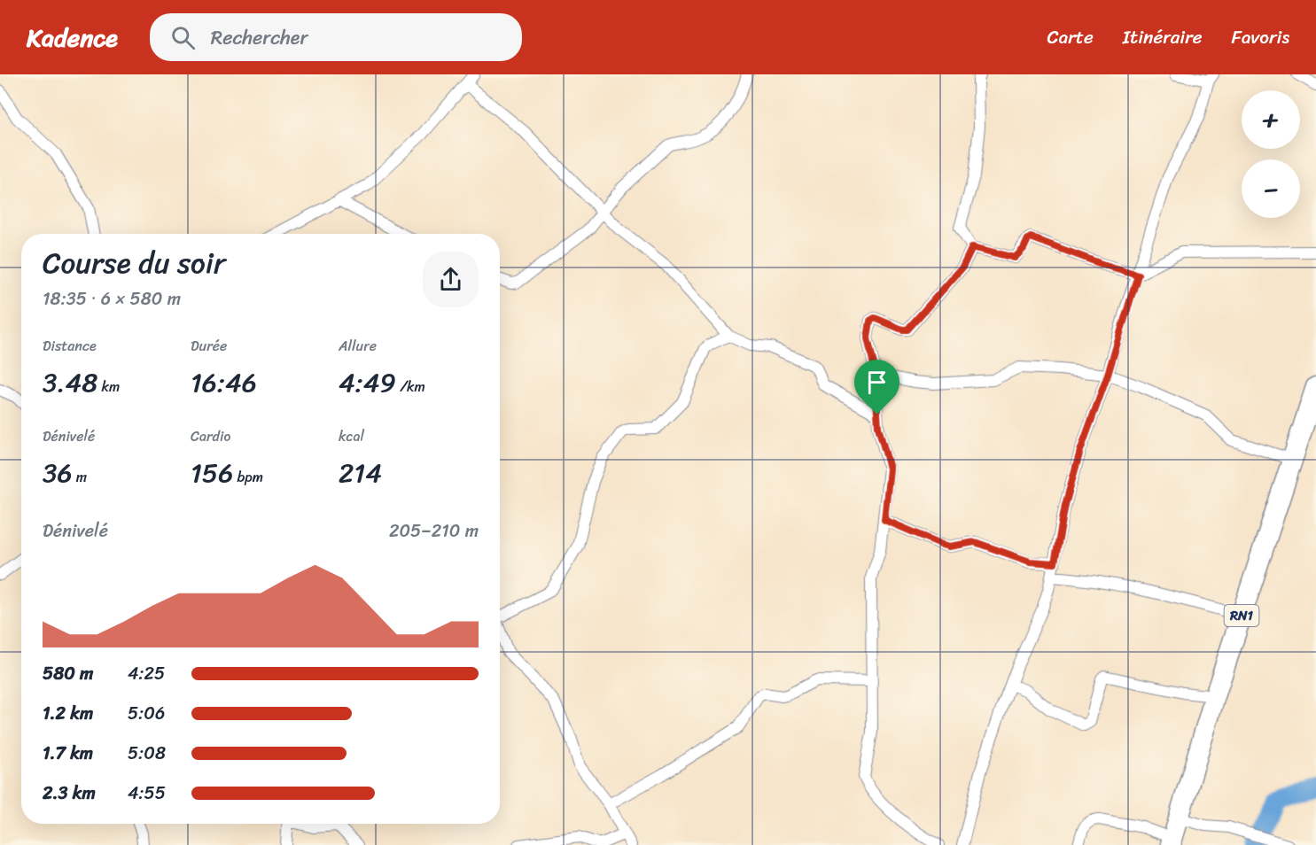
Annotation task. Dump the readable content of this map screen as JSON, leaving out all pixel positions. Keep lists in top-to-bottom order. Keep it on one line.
{"streets":{"highway":["RN1"]},"page":{"header":"Kadence","search":"Rechercher","nav":["Carte","Itinéraire","Favoris"],"map_buttons":["+","−"],"heading":["Course du soir","18:35 · 6 × 580 m"],"stats":[["Distance","3.48 km"],["Durée","16:46"],["Allure","4:49 /km"],["Dénivelé","36 m"],["Cardio","156 bpm"],["kcal","214"]],"chart":["Dénivelé","205–210 m"],"list":[{"name":"580 m","note":"4:25"},{"name":"1.2 km","note":"5:06"},{"name":"1.7 km","note":"5:08"},{"name":"2.3 km","note":"4:55"}]}}
